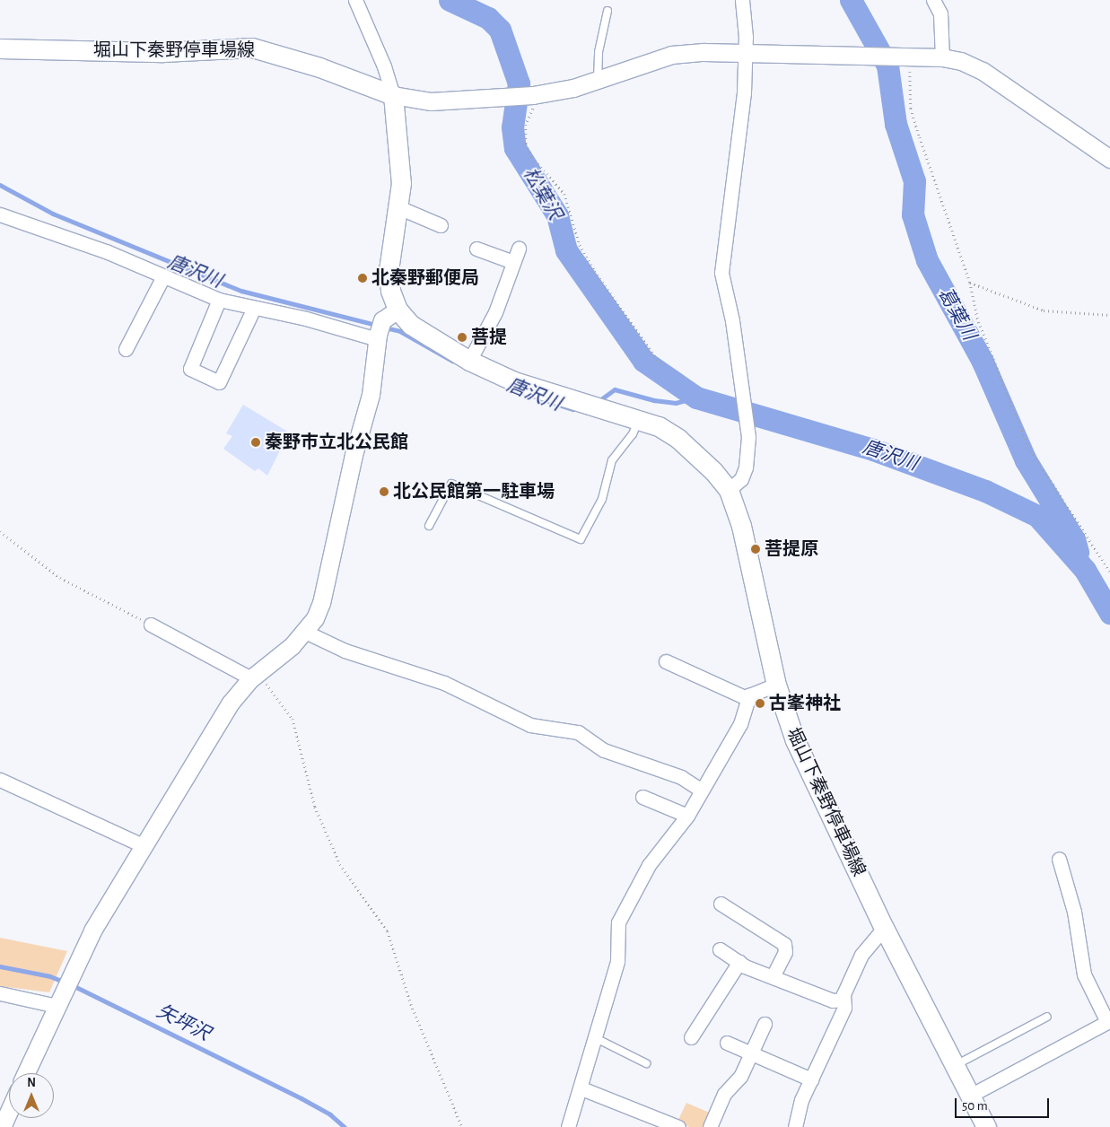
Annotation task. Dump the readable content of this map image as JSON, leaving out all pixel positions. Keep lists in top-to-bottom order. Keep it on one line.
{"streets":{"main road":["堀山下秦野停車場線"]},"water":["松葉沢","唐沢川","葛葉川","矢坪沢"],"places":["北秦野郵便局","菩提","秦野市立北公民館","北公民館第一駐車場","菩提原","古峯神社"],"scale_bar":"50 m","north":"top"}
